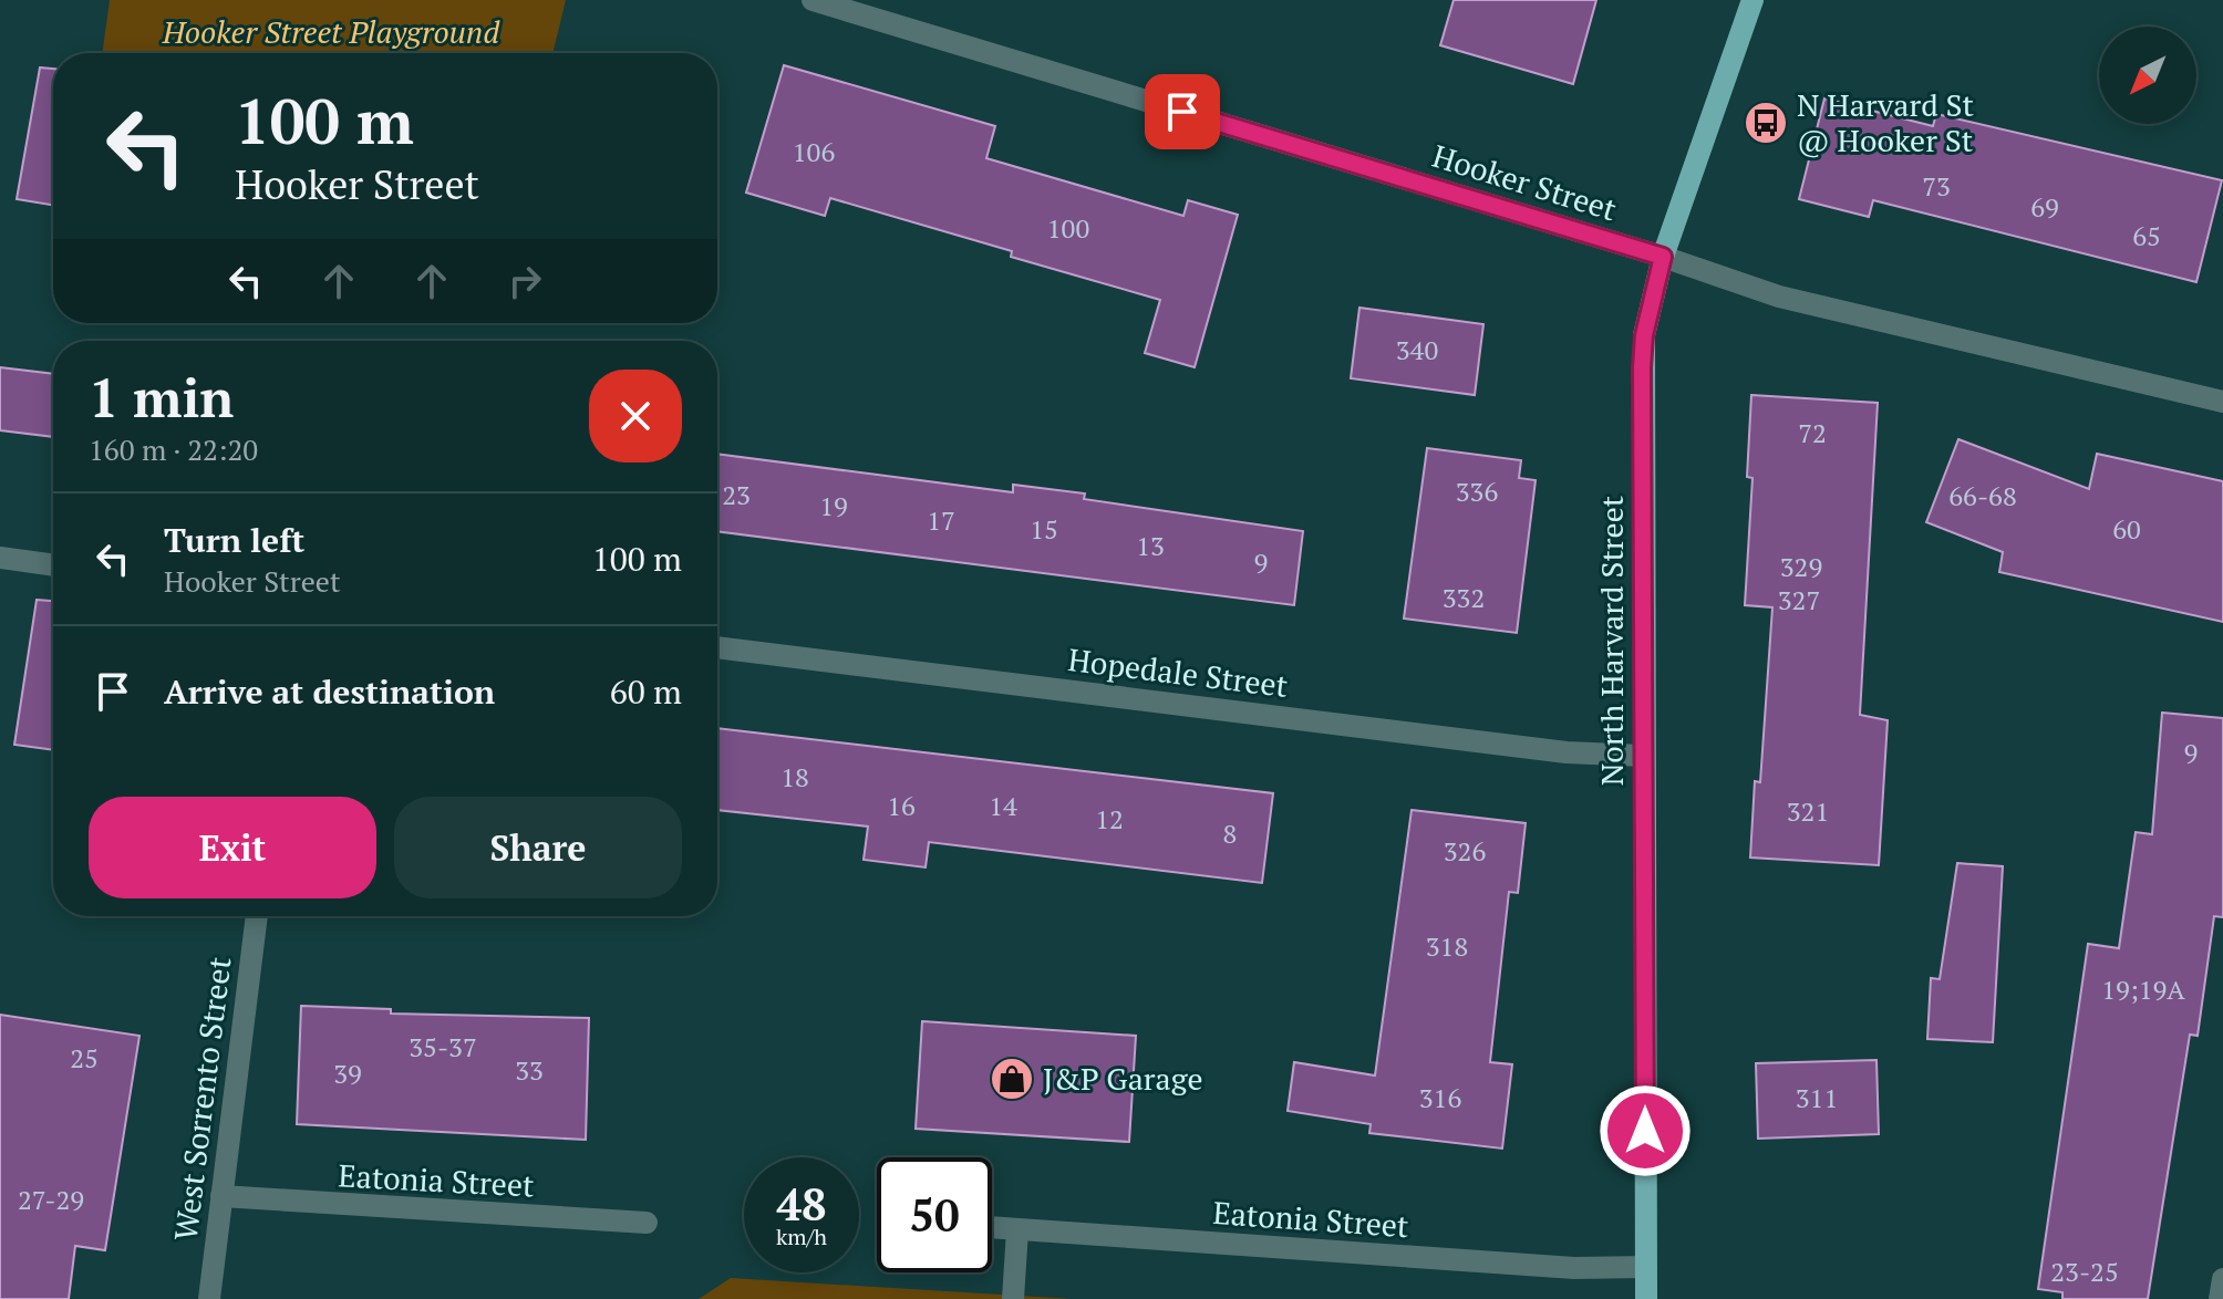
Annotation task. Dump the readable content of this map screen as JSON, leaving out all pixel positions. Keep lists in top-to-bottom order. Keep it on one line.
{"streets":{"main road":["North Harvard Street"],"street":["Hooker Street","Hopedale Street","West Sorrento Street","Eatonia Street"]},"crossings":[["Hooker Street","North Harvard Street"],["North Harvard Street","Hopedale Street"],["North Harvard Street","Eatonia Street"],["West Sorrento Street","Eatonia Street"]],"parks":["Hooker Street Playground"],"places":{"bus stop":["N Harvard St @ Hooker St"],"shop":["J&P Garage"]},"house_numbers":["106","73","69","100","65","340","72","336","23","66-68","19","17","15","60","13","9","329","332","327","9","18","16","14","321","12","8","326","318","19;19A","35-37","25","33","39","316","311","27-29","23-25"],"north":"bottom left","page":{"turn":["100 m","Hooker Street"],"heading":["1 min","160 m · 22:20"],"list":[{"name":"Turn left","note":"Hooker Street","value":"100 m"},{"name":"Arrive at destination","value":"60 m"}],"buttons":["Exit","Share"],"speed":"48 km/h","limit":"50"}}
